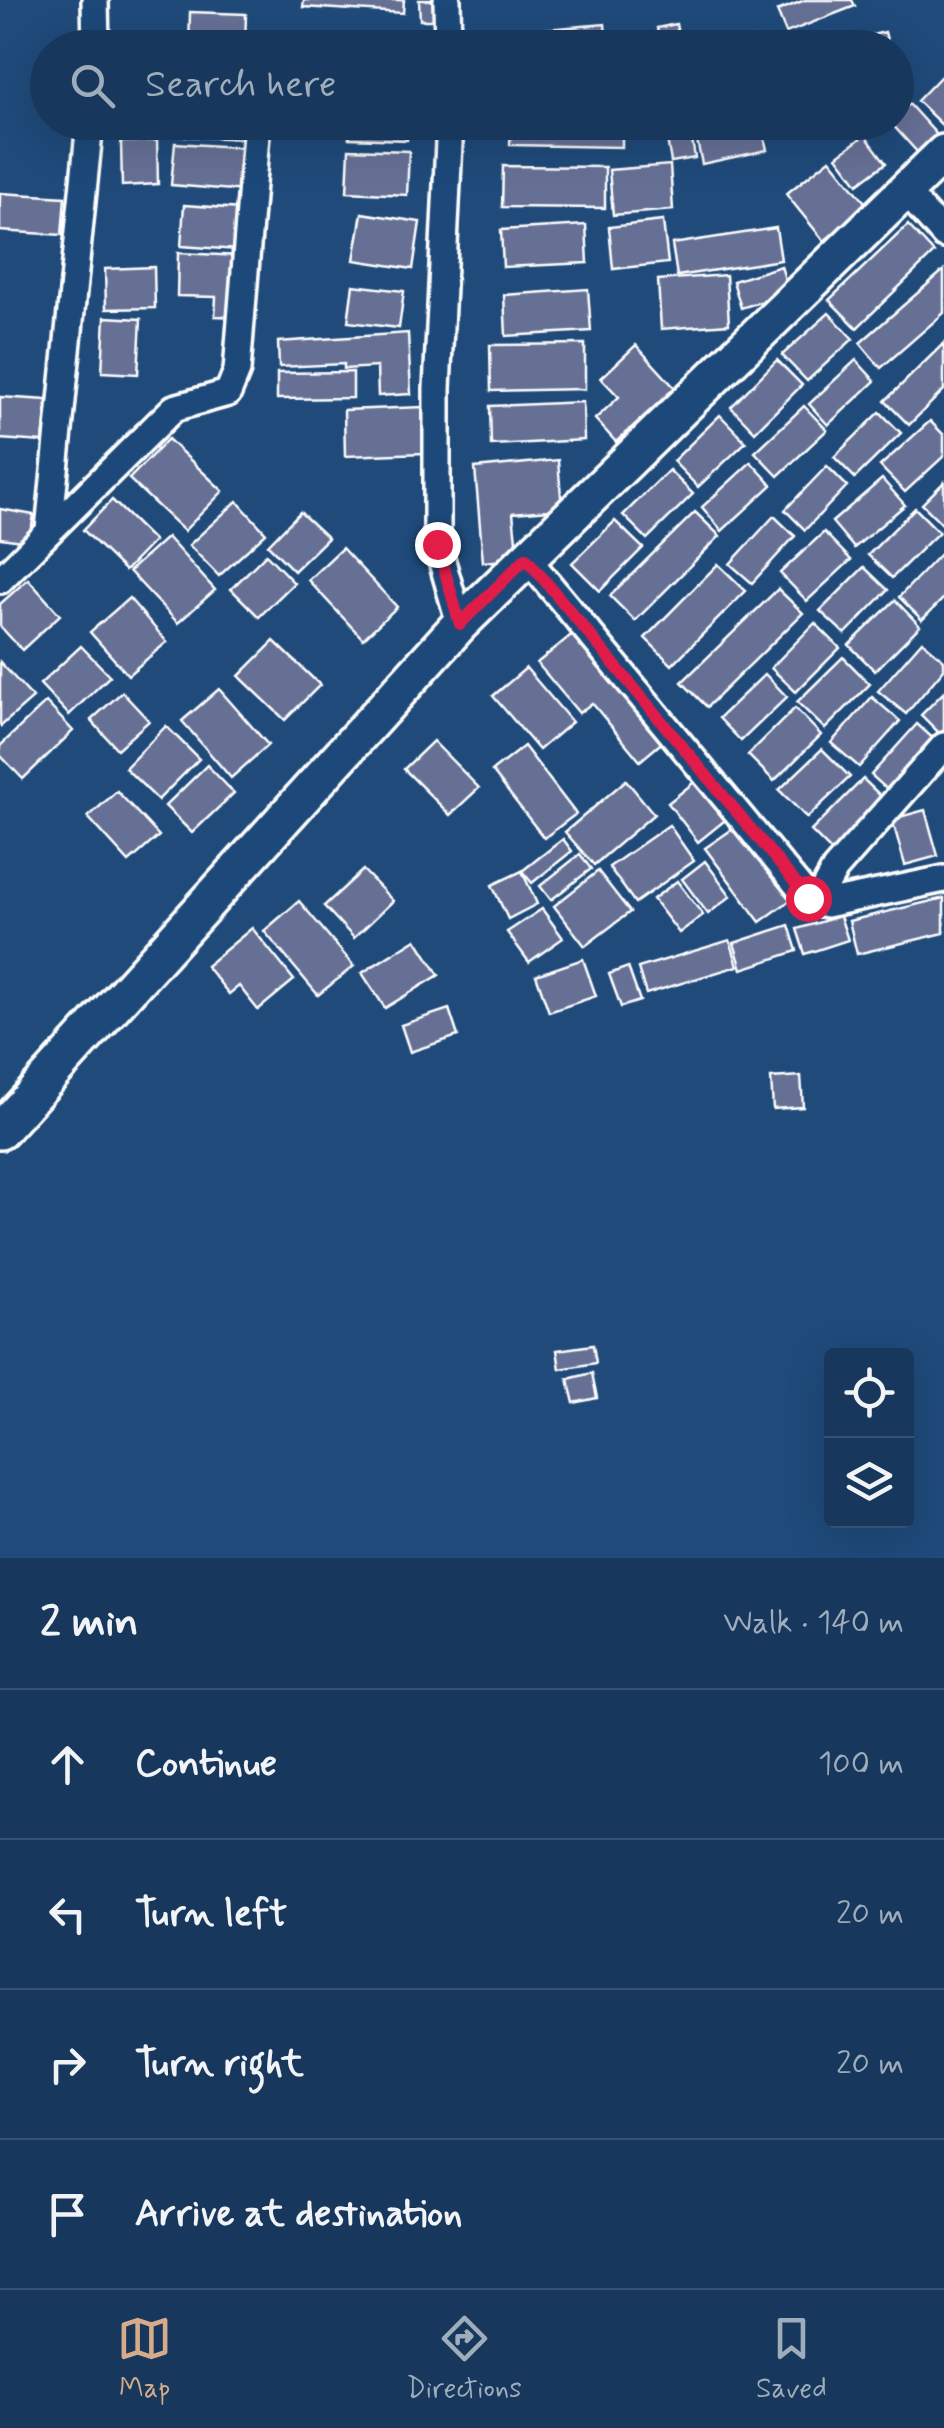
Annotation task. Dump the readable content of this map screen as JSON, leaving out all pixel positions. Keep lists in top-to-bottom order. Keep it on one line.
{"page":{"search":"Search here","heading":["2 min","Walk · 140 m"],"list":[["Continue","100 m"],["Turn left","20 m"],["Turn right","20 m"],"Arrive at destination"],"nav":["Map","Directions","Saved"]}}
